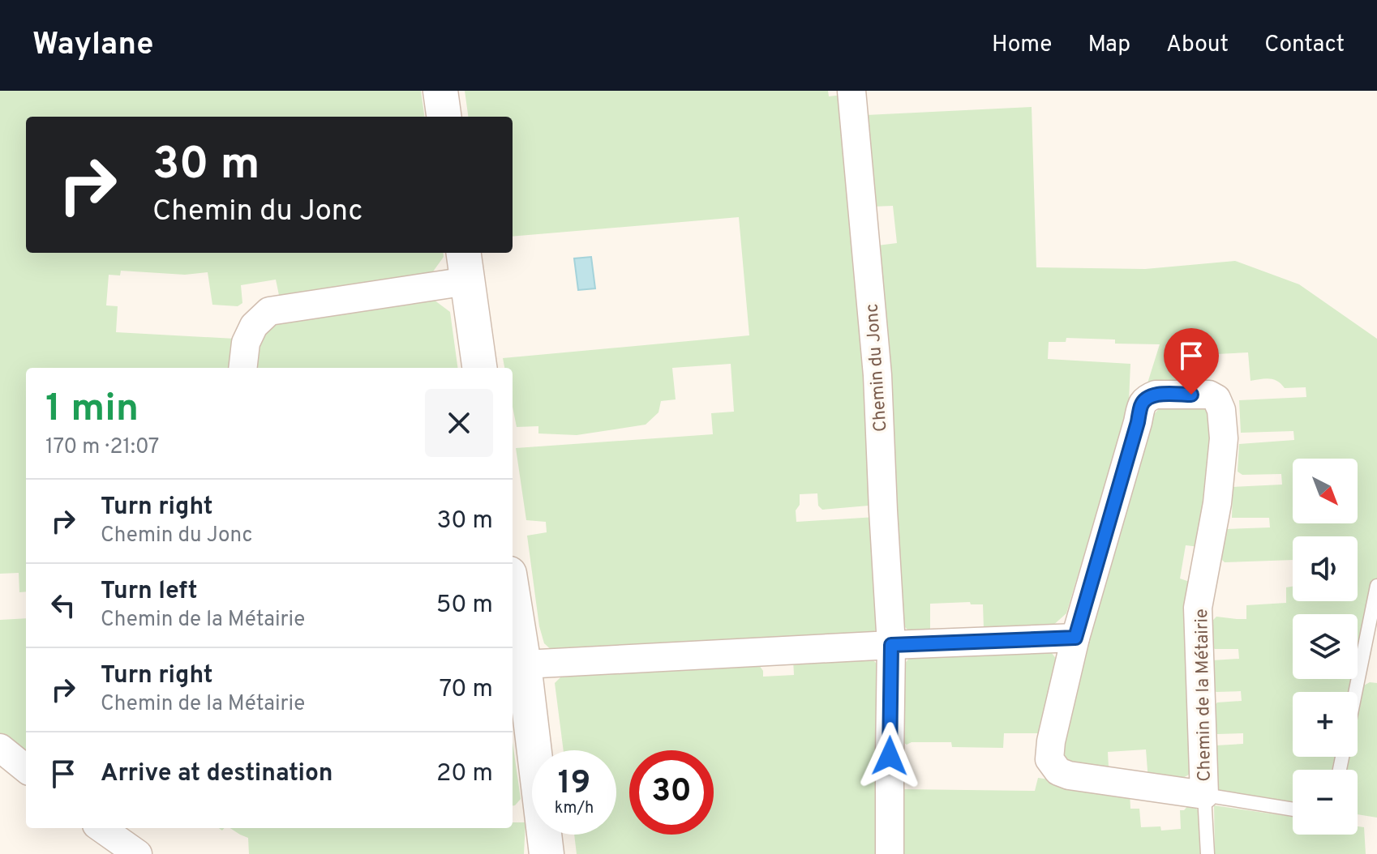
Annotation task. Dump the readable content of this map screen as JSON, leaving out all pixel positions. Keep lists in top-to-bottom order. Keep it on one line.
{"streets":{"street":["Chemin du Jonc","Chemin de la Métairie"]},"north":"bottom right","page":{"header":"Waylane","nav":["Home","Map","About","Contact"],"turn":["30 m","Chemin du Jonc"],"heading":["1 min","170 m · 21:07"],"map_buttons":["+","−"],"list":[{"name":"Turn right","note":"Chemin du Jonc","value":"30 m"},{"name":"Turn left","note":"Chemin de la Métairie","value":"50 m"},{"name":"Turn right","note":"Chemin de la Métairie","value":"70 m"},{"name":"Arrive at destination","value":"20 m"}],"speed":"19 km/h","limit":"30"}}
